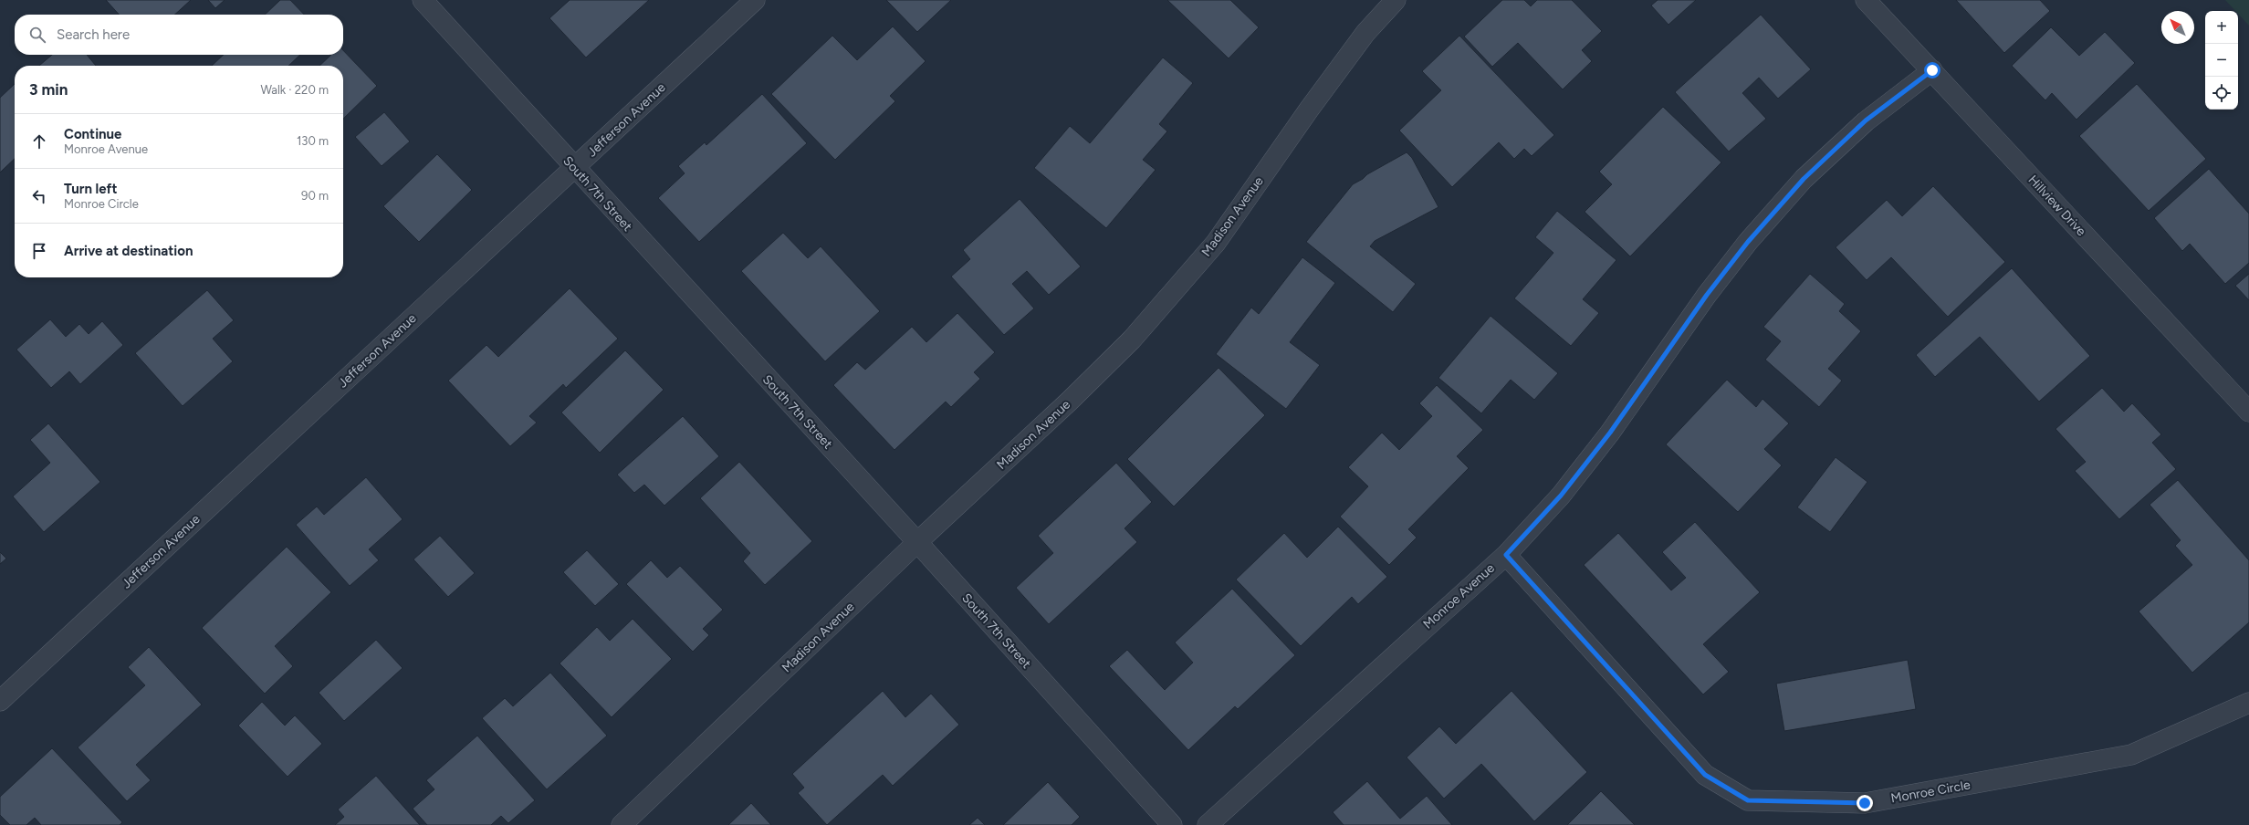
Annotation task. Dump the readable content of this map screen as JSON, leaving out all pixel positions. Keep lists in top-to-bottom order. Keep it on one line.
{"streets":{"street":["Jefferson Avenue","South 7th Street","Hillview Drive","Madison Avenue","Monroe Avenue","Monroe Circle"]},"crossings":[["Jefferson Avenue","South 7th Street"],["South 7th Street","Madison Avenue"],["Hillview Drive","Monroe Avenue"],["Monroe Avenue","Monroe Circle"]],"north":"top left","page":{"map_buttons":["+","−"],"search":"Search here","heading":["3 min","Walk · 220 m"],"list":[["Continue","Monroe Avenue","130 m"],["Turn left","Monroe Circle","90 m"],"Arrive at destination"]}}
